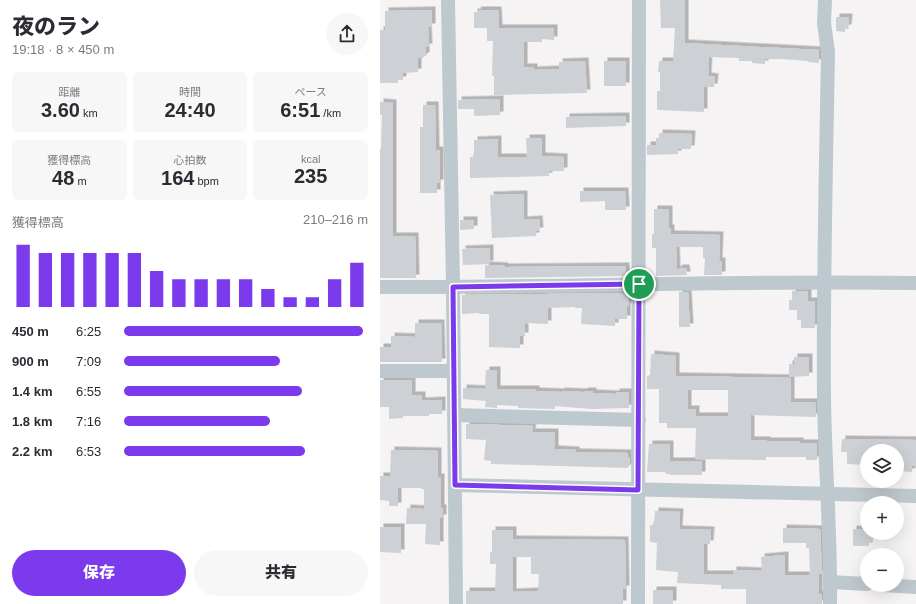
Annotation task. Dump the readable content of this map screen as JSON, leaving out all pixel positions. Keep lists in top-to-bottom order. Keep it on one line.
{"page":{"heading":["夜のラン","19:18 · 8 × 450 m"],"stats":[["距離","3.60 km"],["時間","24:40"],["ペース","6:51 /km"],["獲得標高","48 m"],["心拍数","164 bpm"],["kcal","235"]],"chart":["獲得標高","210–216 m"],"list":[{"name":"450 m","note":"6:25"},{"name":"900 m","note":"7:09"},{"name":"1.4 km","note":"6:55"},{"name":"1.8 km","note":"7:16"},{"name":"2.2 km","note":"6:53"}],"map_buttons":["+","−"],"buttons":["保存","共有"]}}
